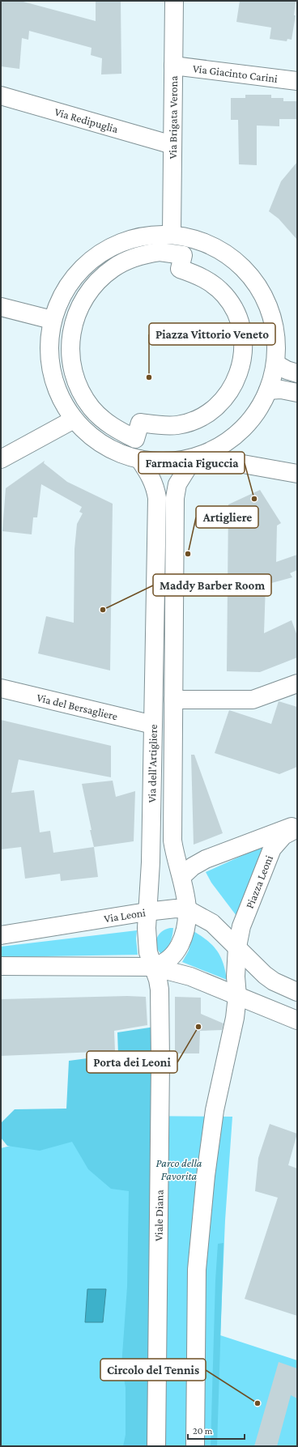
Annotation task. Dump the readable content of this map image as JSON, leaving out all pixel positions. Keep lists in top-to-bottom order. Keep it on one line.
{"streets":{"street":["Via Giacinto Carini","Via Brigata Verona","Via Redipuglia","Via del Bersagliere","Via dell'Artigliere","Piazza Leoni","Via Leoni","Viale Diana"]},"crossings":[["Via Giacinto Carini","Via Brigata Verona"],["Via Brigata Verona","Via Redipuglia"],["Via del Bersagliere","Via dell'Artigliere"],["Via dell'Artigliere","Piazza Leoni"],["Via dell'Artigliere","Via Leoni"],["Via dell'Artigliere","Viale Diana"]],"parks":["Parco della Favorita"],"places":["Piazza Vittorio Veneto","Farmacia Figuccia","Artigliere","Maddy Barber Room","Porta dei Leoni","Circolo del Tennis"],"scale_bar":"20 m"}
